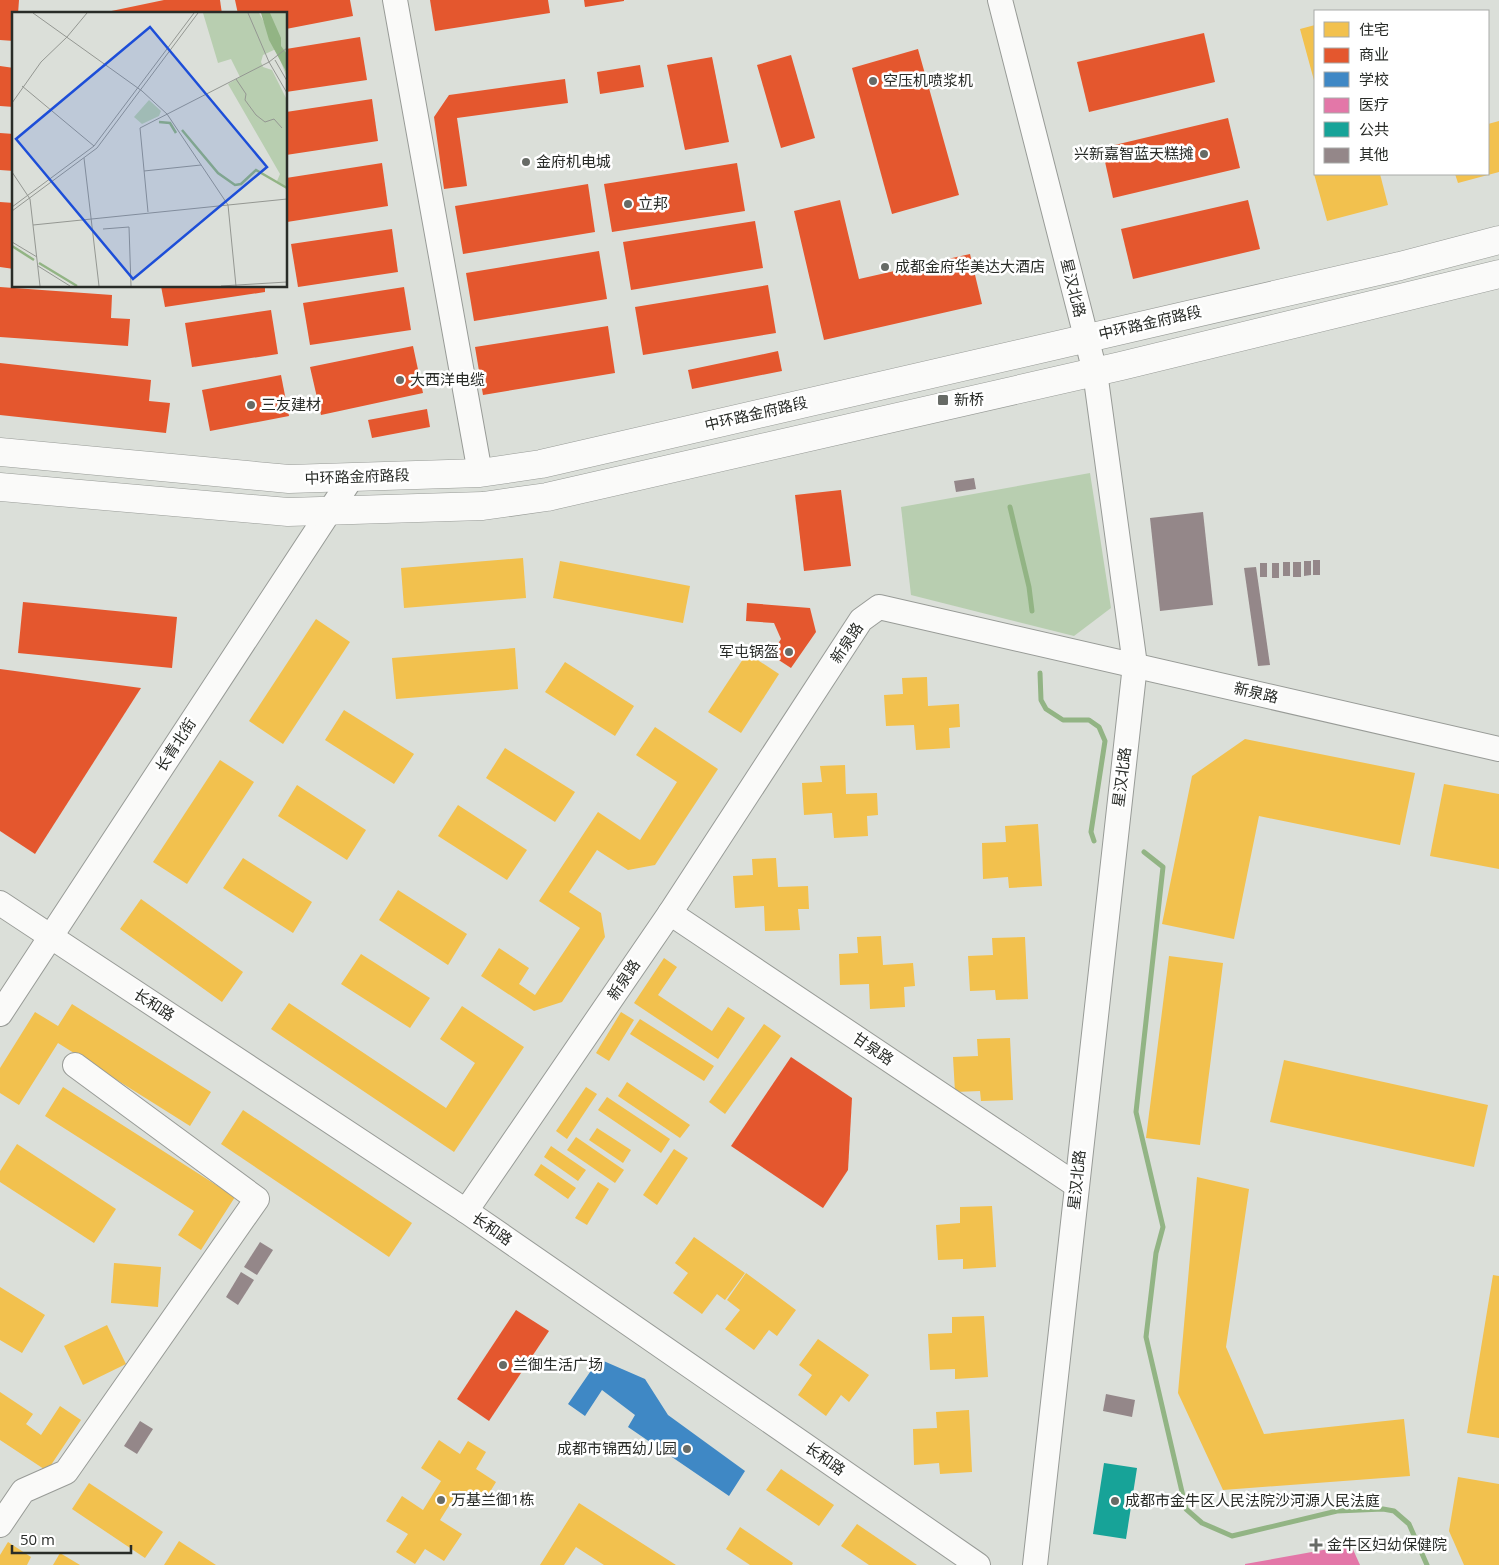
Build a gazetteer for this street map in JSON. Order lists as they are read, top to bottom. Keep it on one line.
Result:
{"streets":{"main road":["中环路金府路段"],"street":["星汉北路","新泉路","长青北街","长和路","甘泉路"]},"crossings":[["星汉北路","中环路金府路段"],["星汉北路","新泉路"],["星汉北路","甘泉路"],["中环路金府路段","长青北街"],["新泉路","长和路"],["新泉路","甘泉路"],["长青北街","长和路"]],"places":{"other":["空压机喷浆机","兴新嘉智蓝天糕摊","金府机电城","立邦","成都金府华美达大酒店","大西洋电缆","三友建材","军屯锅盔","兰御生活广场","成都市锦西幼儿园","万基兰御1栋","成都市金牛区人民法院沙河源人民法庭"],"transit":["新桥"],"health":["金牛区妇幼保健院"]},"legend":["住宅","商业","学校","医疗","公共","其他"],"scale_bar":"50 m"}
